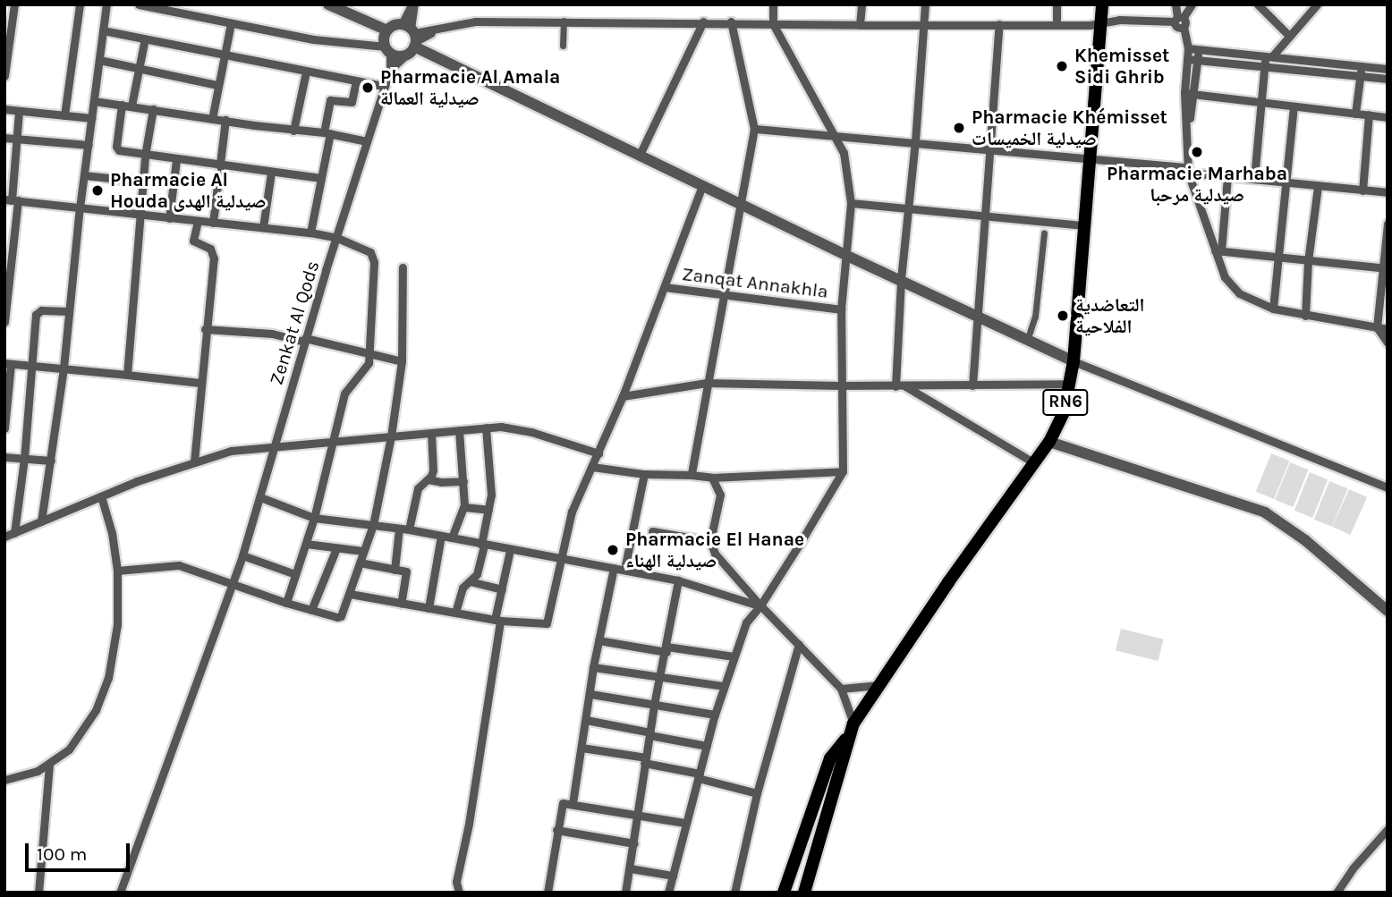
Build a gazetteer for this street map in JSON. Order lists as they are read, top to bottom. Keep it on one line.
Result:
{"streets":{"main road":["RN6"],"street":["Zanqat Annakhla","Zenkat Al Qods"]},"places":["Khemisset Sidi Ghrib","Pharmacie Al Amala صيدلية العمالة","Pharmacie Khémisset صيدلية الخميسات","Pharmacie Marhaba صيدلية مرحبا","Pharmacie Al Houda صيدلية الهدى","التعاضدية الفلاحية","Pharmacie El Hanae صيدلية الهناء"],"scale_bar":"100 m"}
